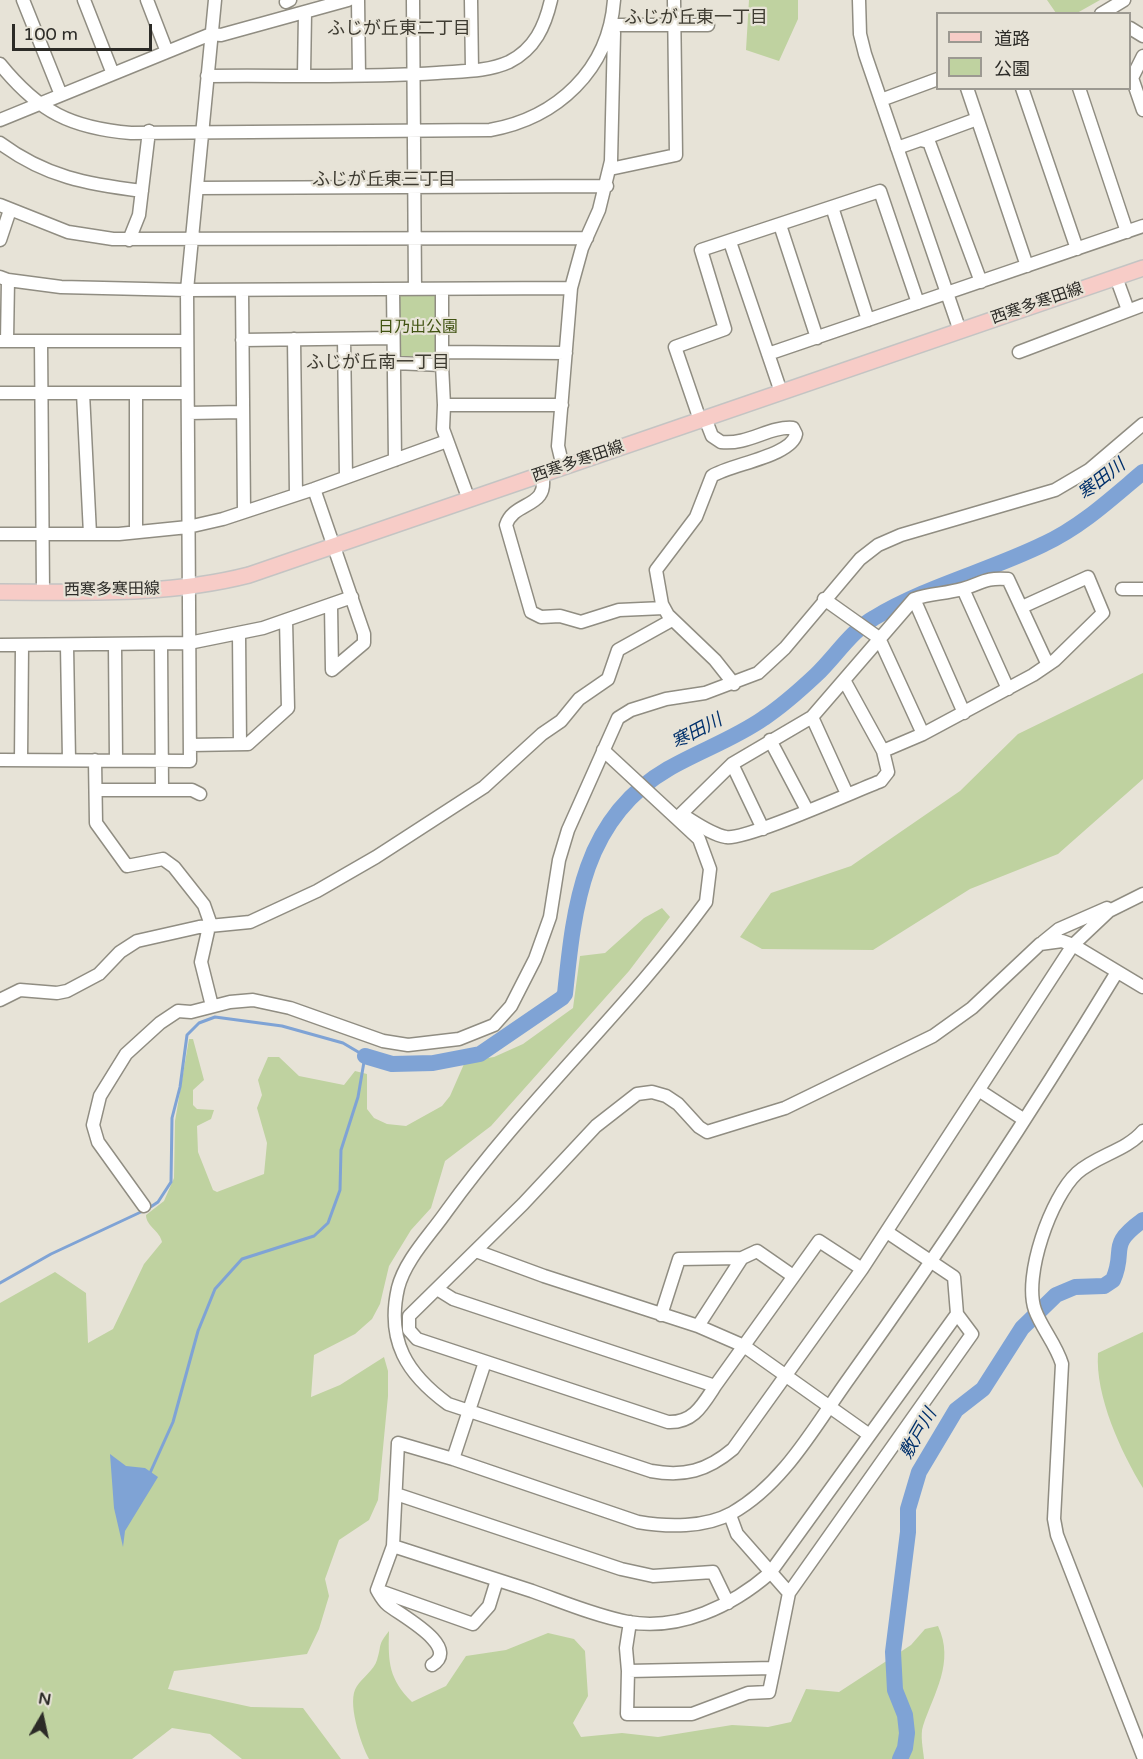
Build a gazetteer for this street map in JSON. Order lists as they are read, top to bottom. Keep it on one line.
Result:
{"streets":{"main road":["西寒多寒田線"]},"districts":["ふじが丘東一丁目","ふじが丘東二丁目","ふじが丘東三丁目","ふじが丘南一丁目"],"water":["寒田川","敷戸川"],"parks":["日乃出公園"],"legend":["道路","公園"],"scale_bar":"100 m","north":"top"}
